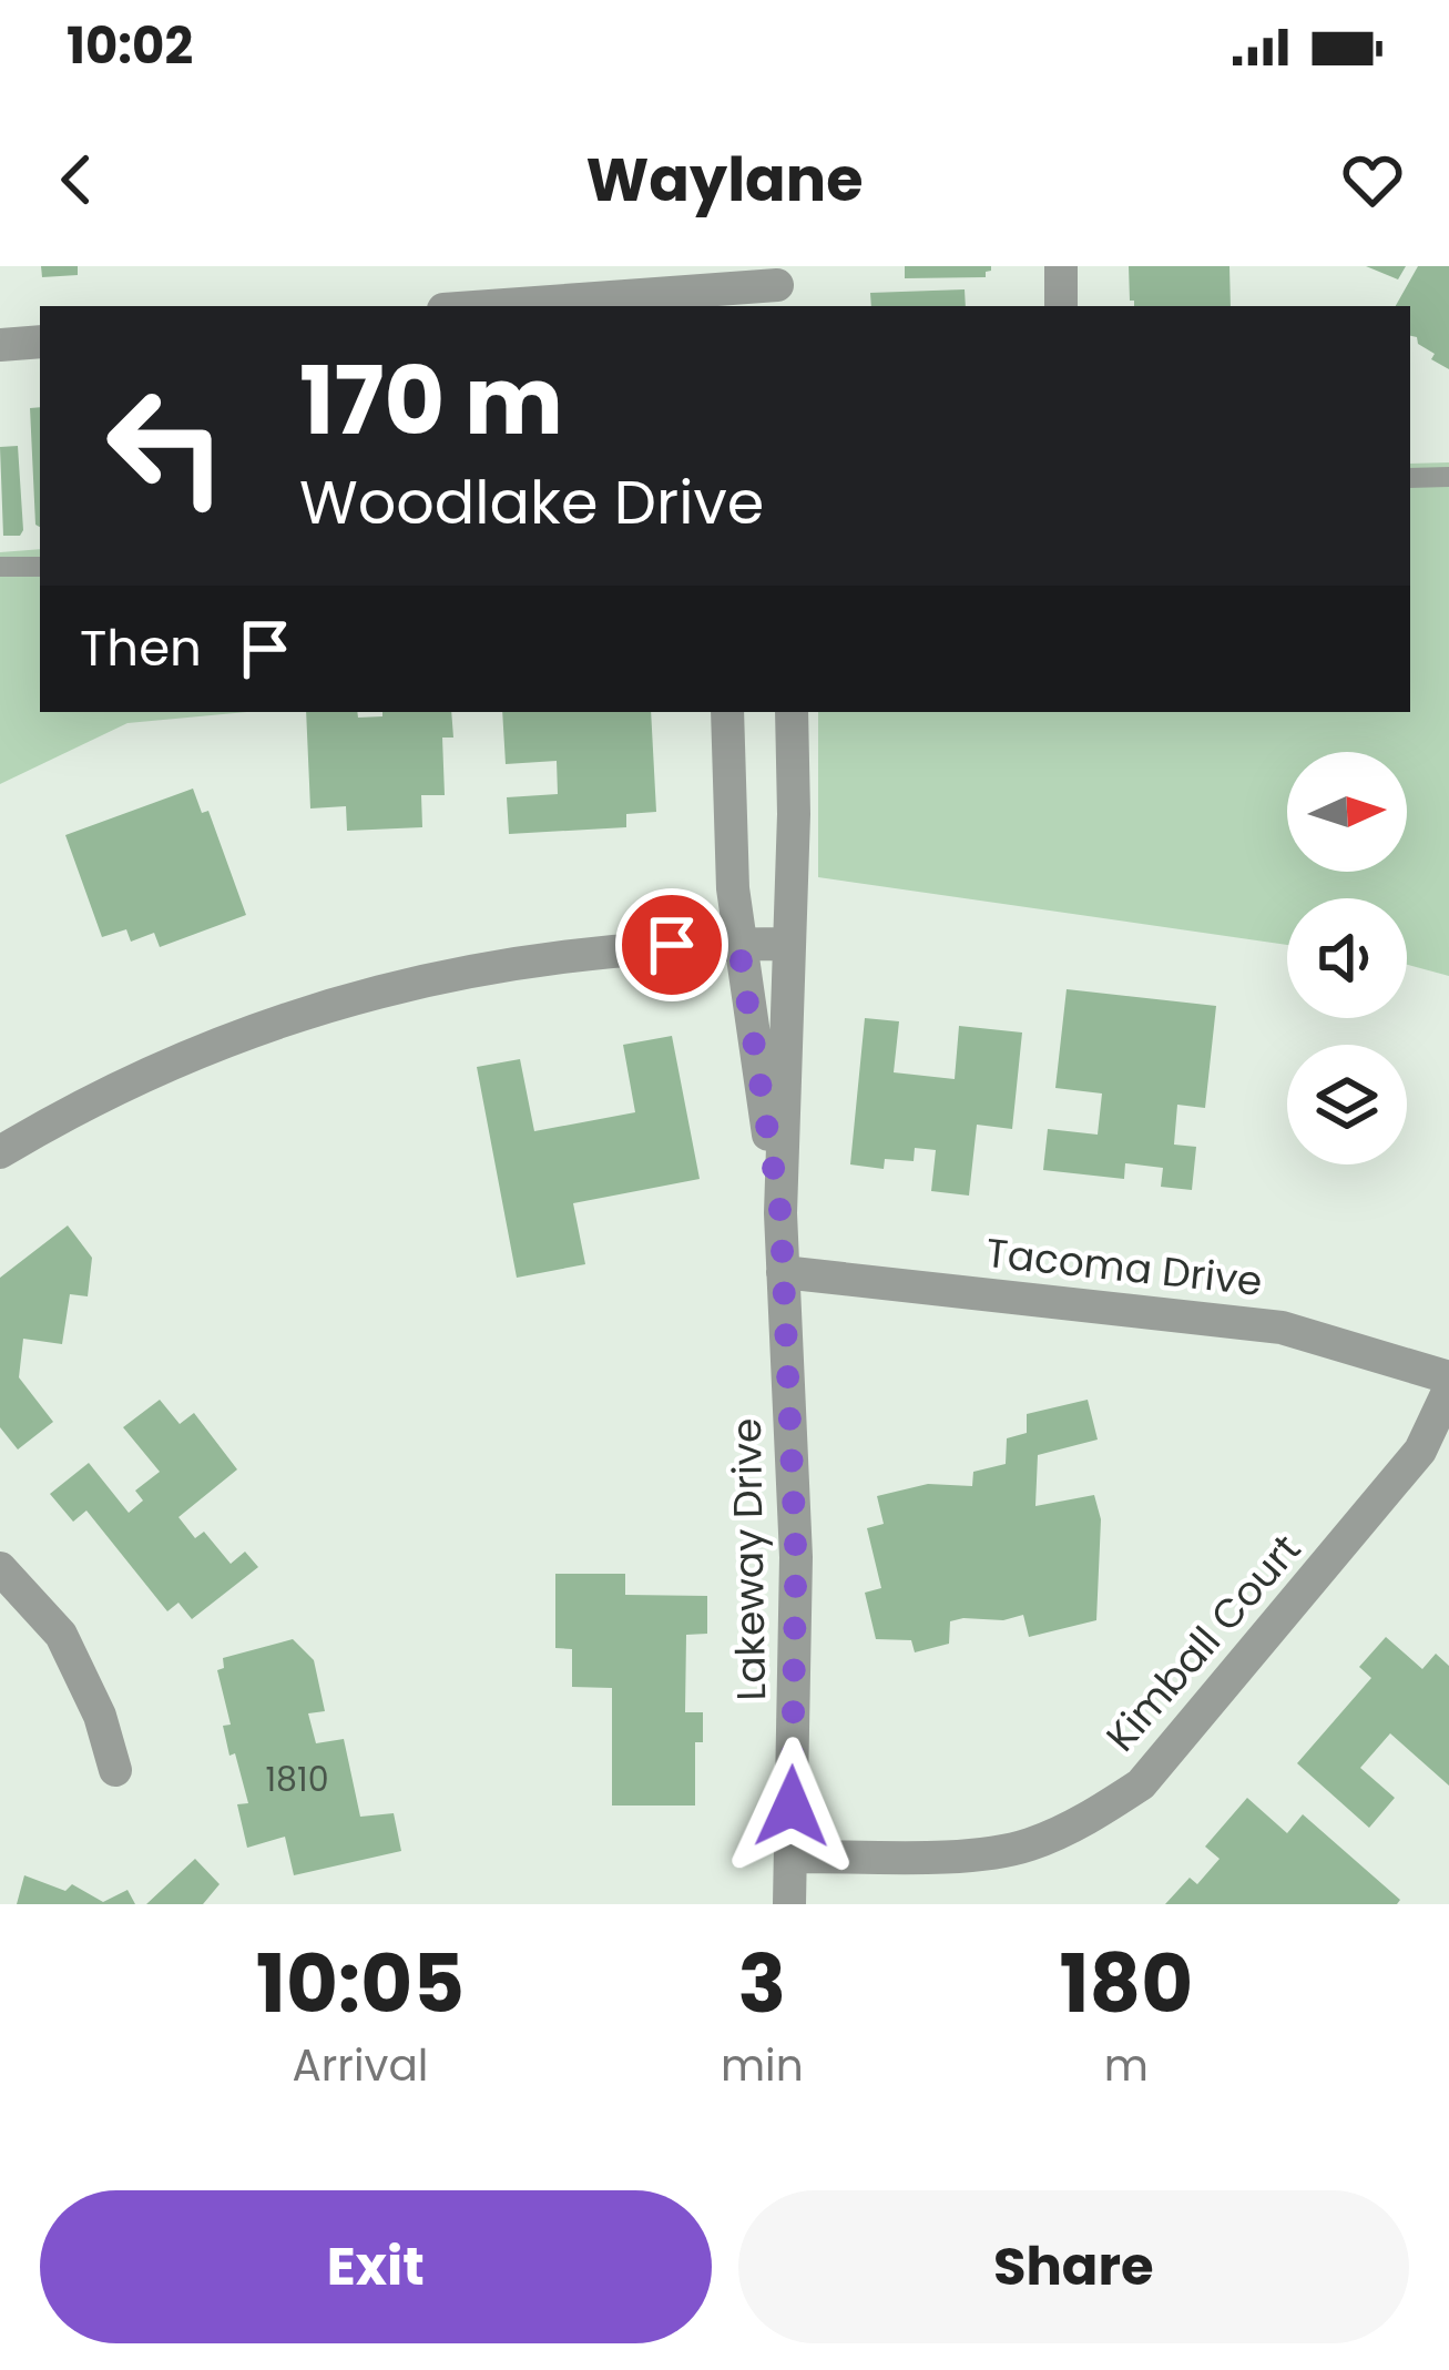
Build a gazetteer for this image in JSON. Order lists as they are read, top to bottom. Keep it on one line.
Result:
{"streets":{"street":["Tacoma Drive","Lakeway Drive","Kimball Court"]},"crossings":[["Tacoma Drive","Lakeway Drive"],["Lakeway Drive","Kimball Court"]],"house_numbers":["1810"],"north":"right","page":{"status":"10:02","header":"Waylane","turn":["170 m","Woodlake Drive"],"then":"Then","eta":["10:05","Arrival","3","min","180","m"],"buttons":["Exit","Share"]}}
